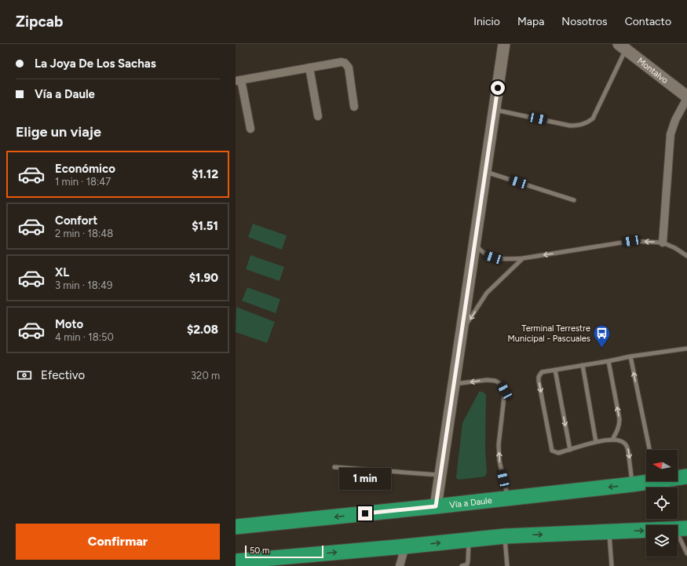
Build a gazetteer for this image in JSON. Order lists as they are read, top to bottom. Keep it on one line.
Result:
{"streets":{"highway":["Vía a Daule"],"street":["Montalvo"]},"places":{"bus stop":["Terminal Terrestre Municipal - Pascuales"]},"scale_bar":"50 m","north":"left","page":{"header":"Zipcab","nav":["Inicio","Mapa","Nosotros","Contacto"],"banner":["La Joya De Los Sachas","Vía a Daule"],"heading":"Elige un viaje","list":[{"name":"Económico","note":"1 min · 18:47","value":"$1.12"},{"name":"Confort","note":"2 min · 18:48","value":"$1.51"},{"name":"XL","note":"3 min · 18:49","value":"$1.90"},{"name":"Moto","note":"4 min · 18:50","value":"$2.08"}],"pay":["Efectivo","320 m"],"bubble":"1 min","buttons":"Confirmar","scale":"50 m"}}
